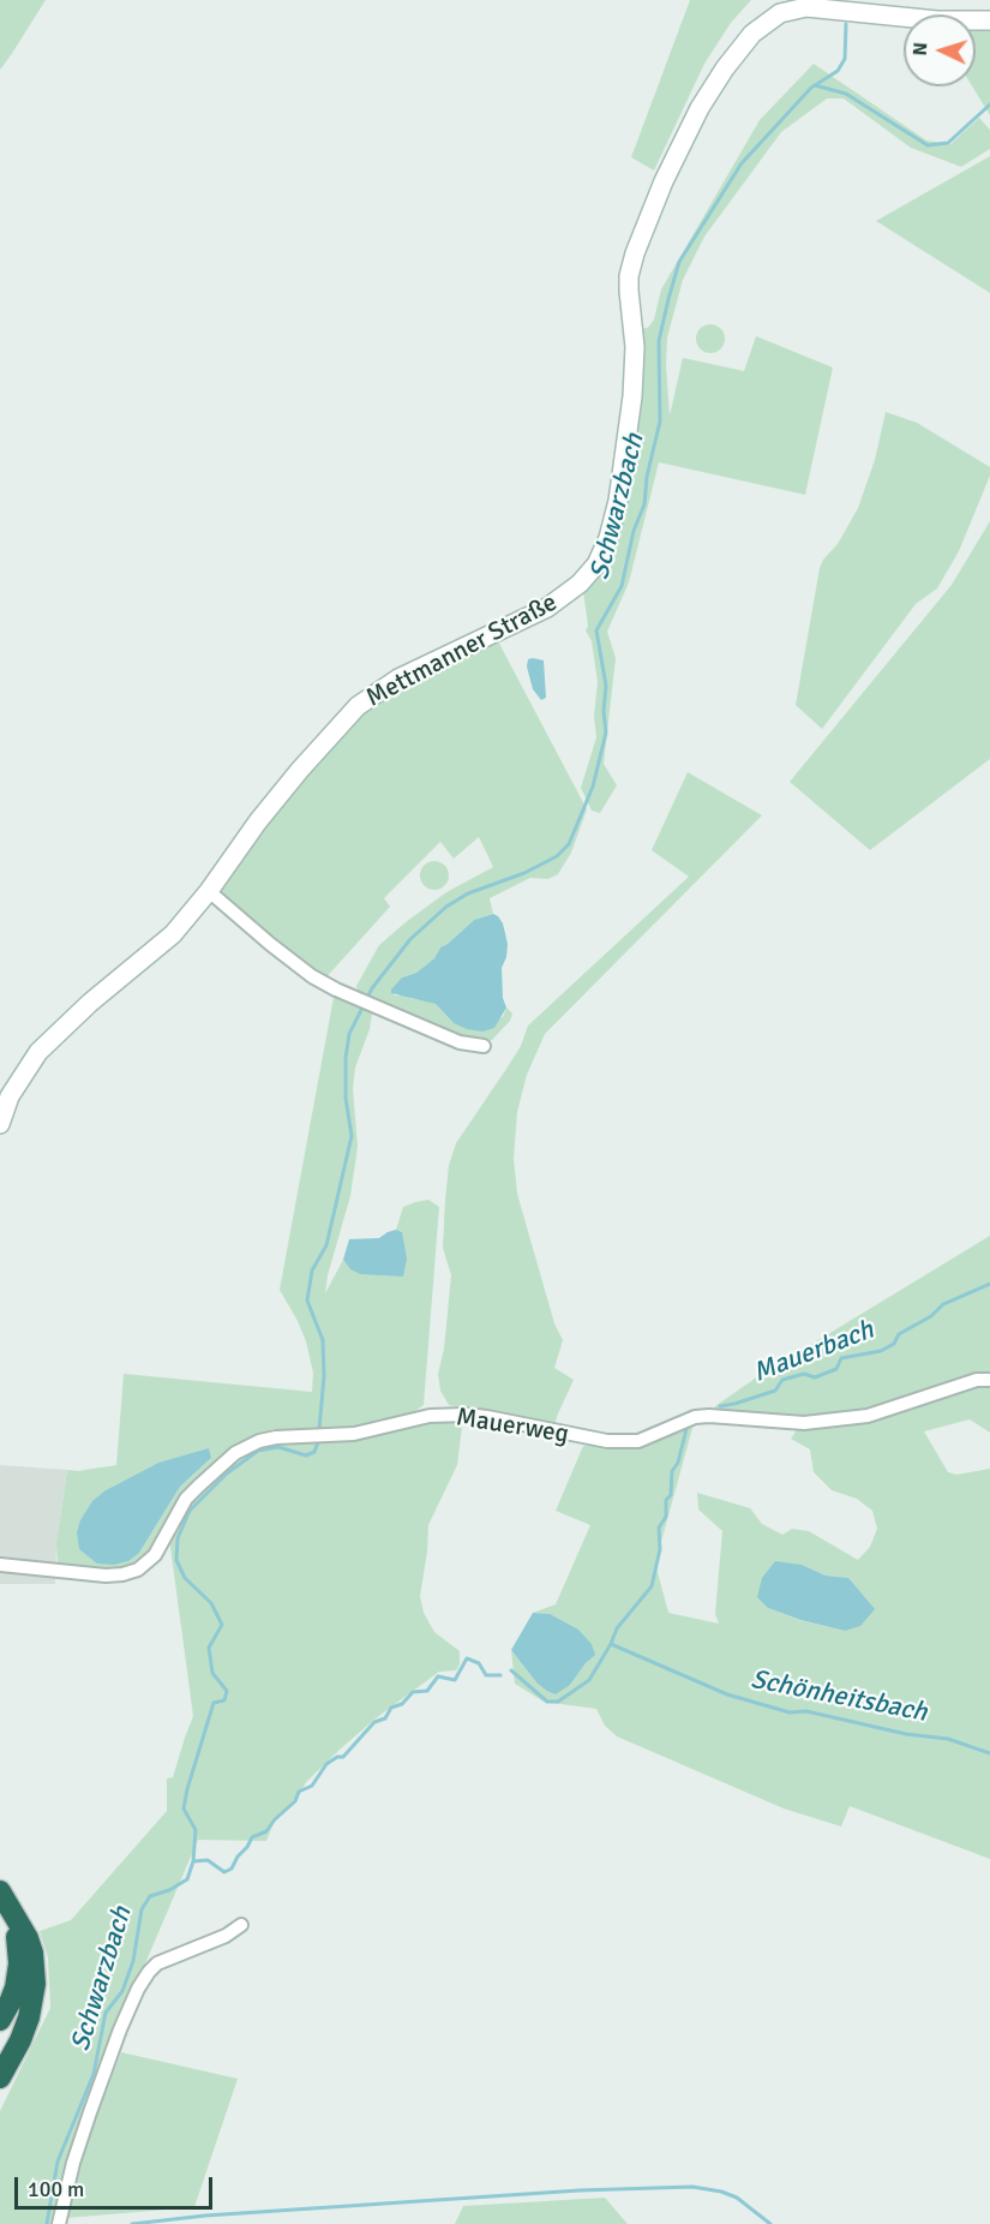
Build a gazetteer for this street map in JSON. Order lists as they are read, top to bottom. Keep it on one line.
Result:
{"streets":{"main road":["Mettmanner Straße"],"street":["Mauerweg"]},"water":["Schwarzbach","Mauerbach","Schönheitsbach"],"scale_bar":"100 m","north":"left"}
